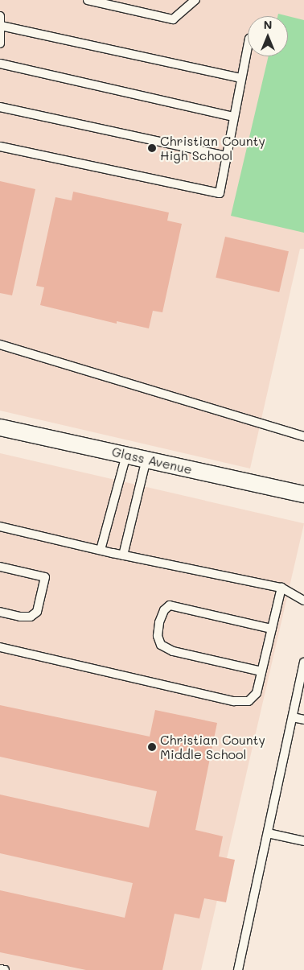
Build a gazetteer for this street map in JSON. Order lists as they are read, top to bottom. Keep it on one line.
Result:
{"streets":{"street":["Glass Avenue"]},"places":["Christian County High School","Christian County Middle School"],"north":"top"}
